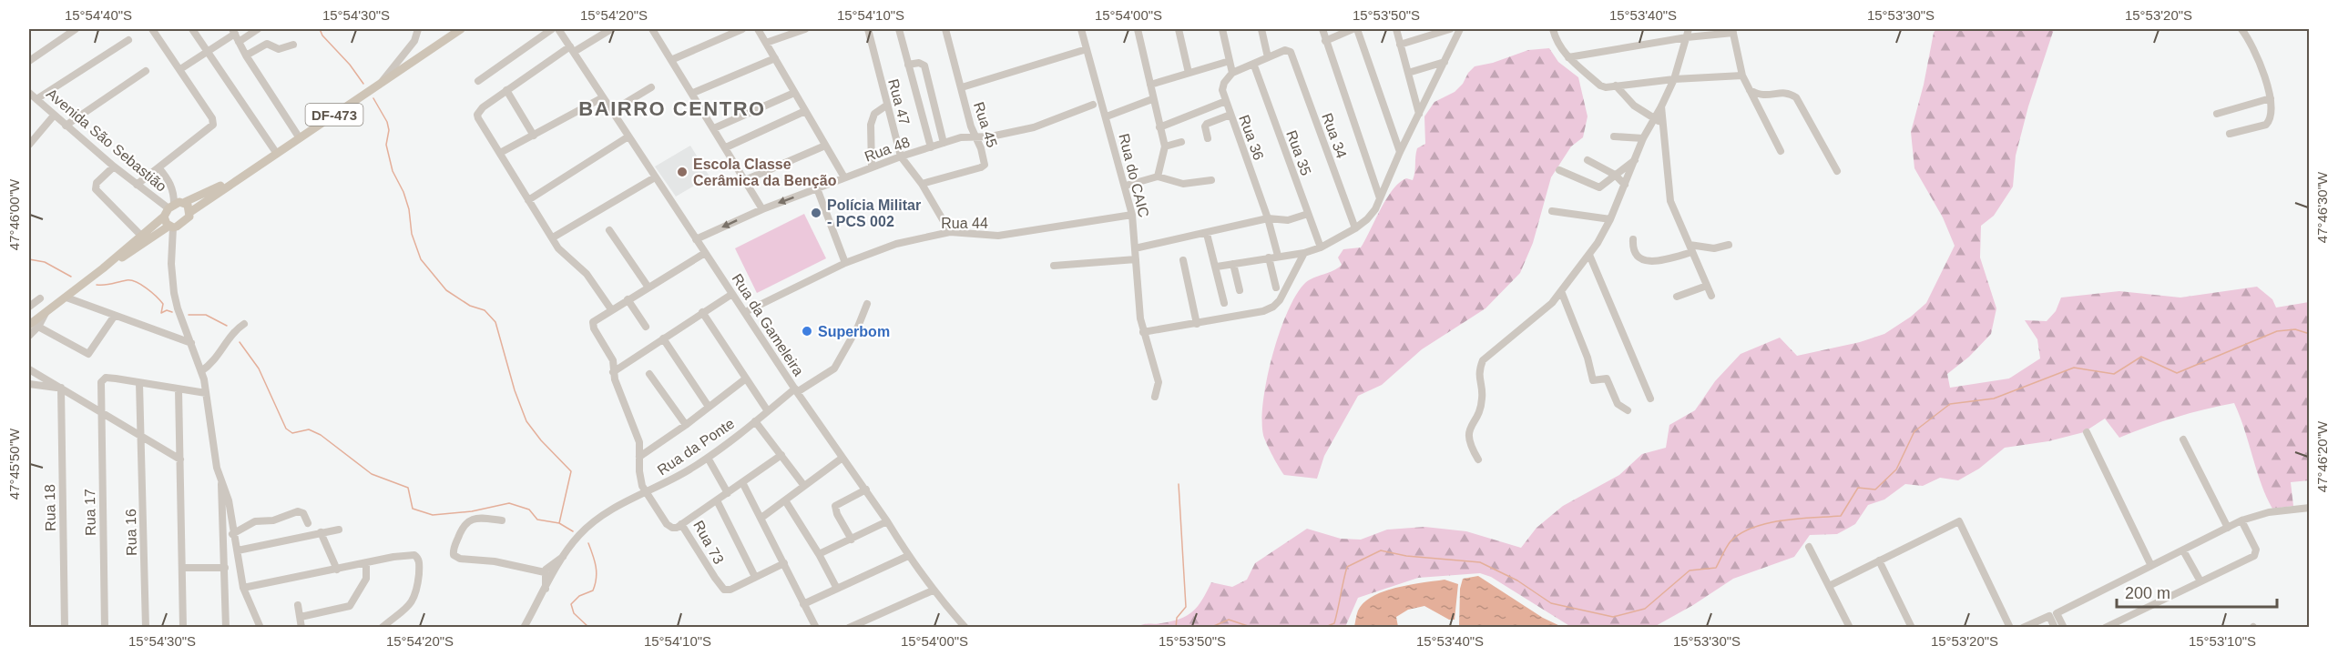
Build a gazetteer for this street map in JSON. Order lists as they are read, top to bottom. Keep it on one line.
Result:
{"streets":{"main road":["DF-473","Avenida São Sebastião"],"street":["Rua 47","Rua 45","Rua 34","Rua 36","Rua 48","Rua 35","Rua do CAIC","Rua 44","Rua da Gameleira","Rua da Ponte","Rua 18","Rua 17","Rua 16","Rua 73"]},"crossings":[["Rua 47","Rua 45"],["Rua 47","Rua 48"],["Rua 47","Rua 44"],["Rua 45","Rua 48"],["Rua 48","Rua da Gameleira"],["Rua do CAIC","Rua 44"],["Rua 44","Rua da Gameleira"],["Rua da Gameleira","Rua da Ponte"],["Rua 17","Rua 16"]],"districts":["BAIRRO CENTRO"],"places":["Escola Classe Cerâmica da Benção","Polícia Militar - PCS 002","Superbom"],"scale_bar":"200 m","coordinates":["15°54'40\"S","15°54'30\"S","15°54'20\"S","15°54'10\"S","15°54'00\"S","15°53'50\"S","15°53'40\"S","15°53'30\"S","15°53'20\"S","47°46'30\"W","47°46'00\"W","47°46'20\"W","47°45'50\"W","15°53'10\"S"]}
